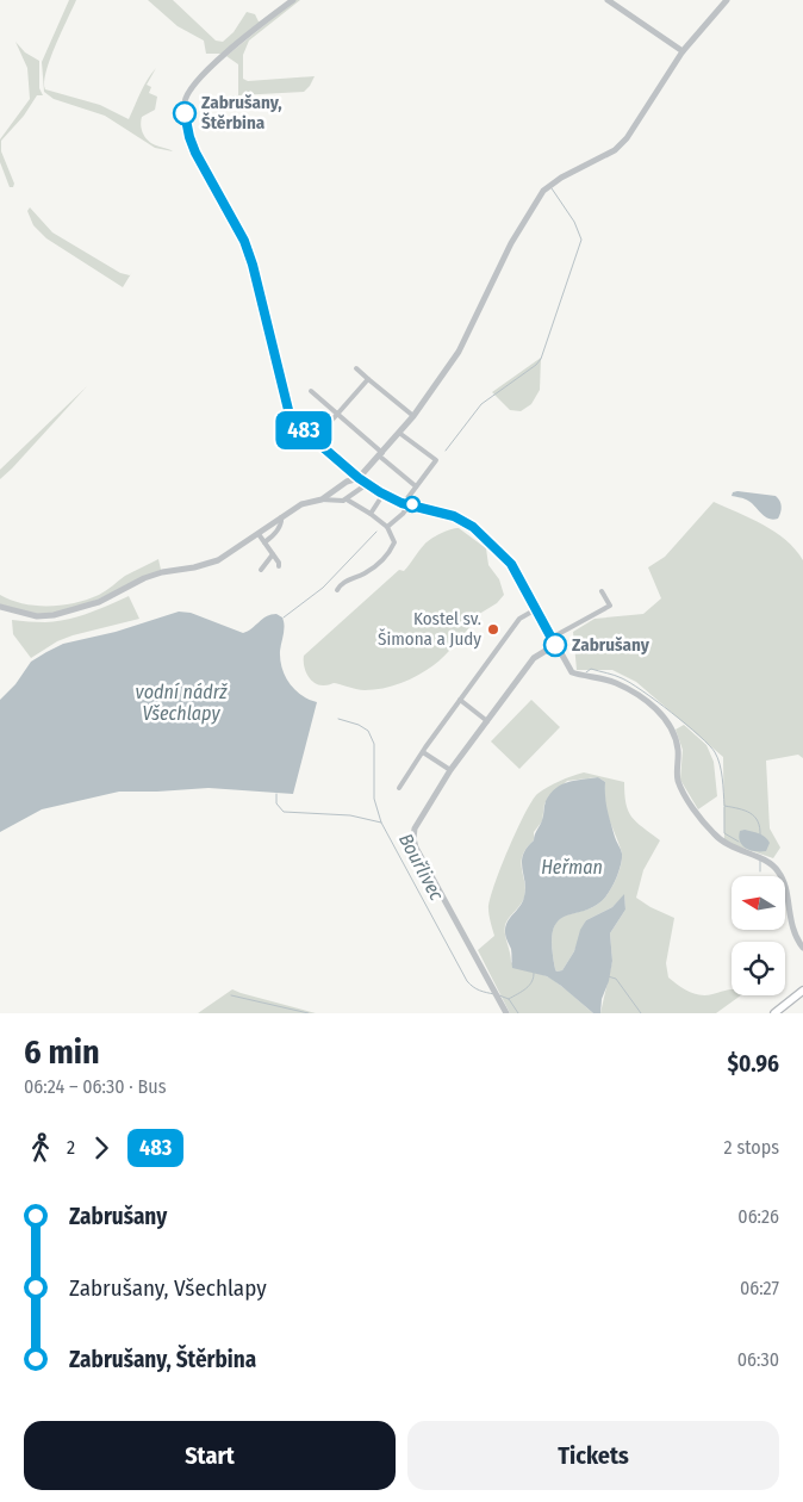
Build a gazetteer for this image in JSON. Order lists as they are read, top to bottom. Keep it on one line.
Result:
{"water":["vodní nádrž Všechlapy","Bouřlivec","Heřman"],"places":["Zabrušany, Štěrbina","Kostel sv. Šimona a Judy","Zabrušany"],"lines":["bus line 483"],"north":"left","page":{"on_map":"483","heading":["6 min","06:24 – 06:30 · Bus","$0.96"],"legs":["2","483","2 stops"],"list":[{"name":"Zabrušany","value":"06:26"},{"name":"Zabrušany, Všechlapy","value":"06:27"},{"name":"Zabrušany, Štěrbina","value":"06:30"}],"buttons":["Start","Tickets"]}}
